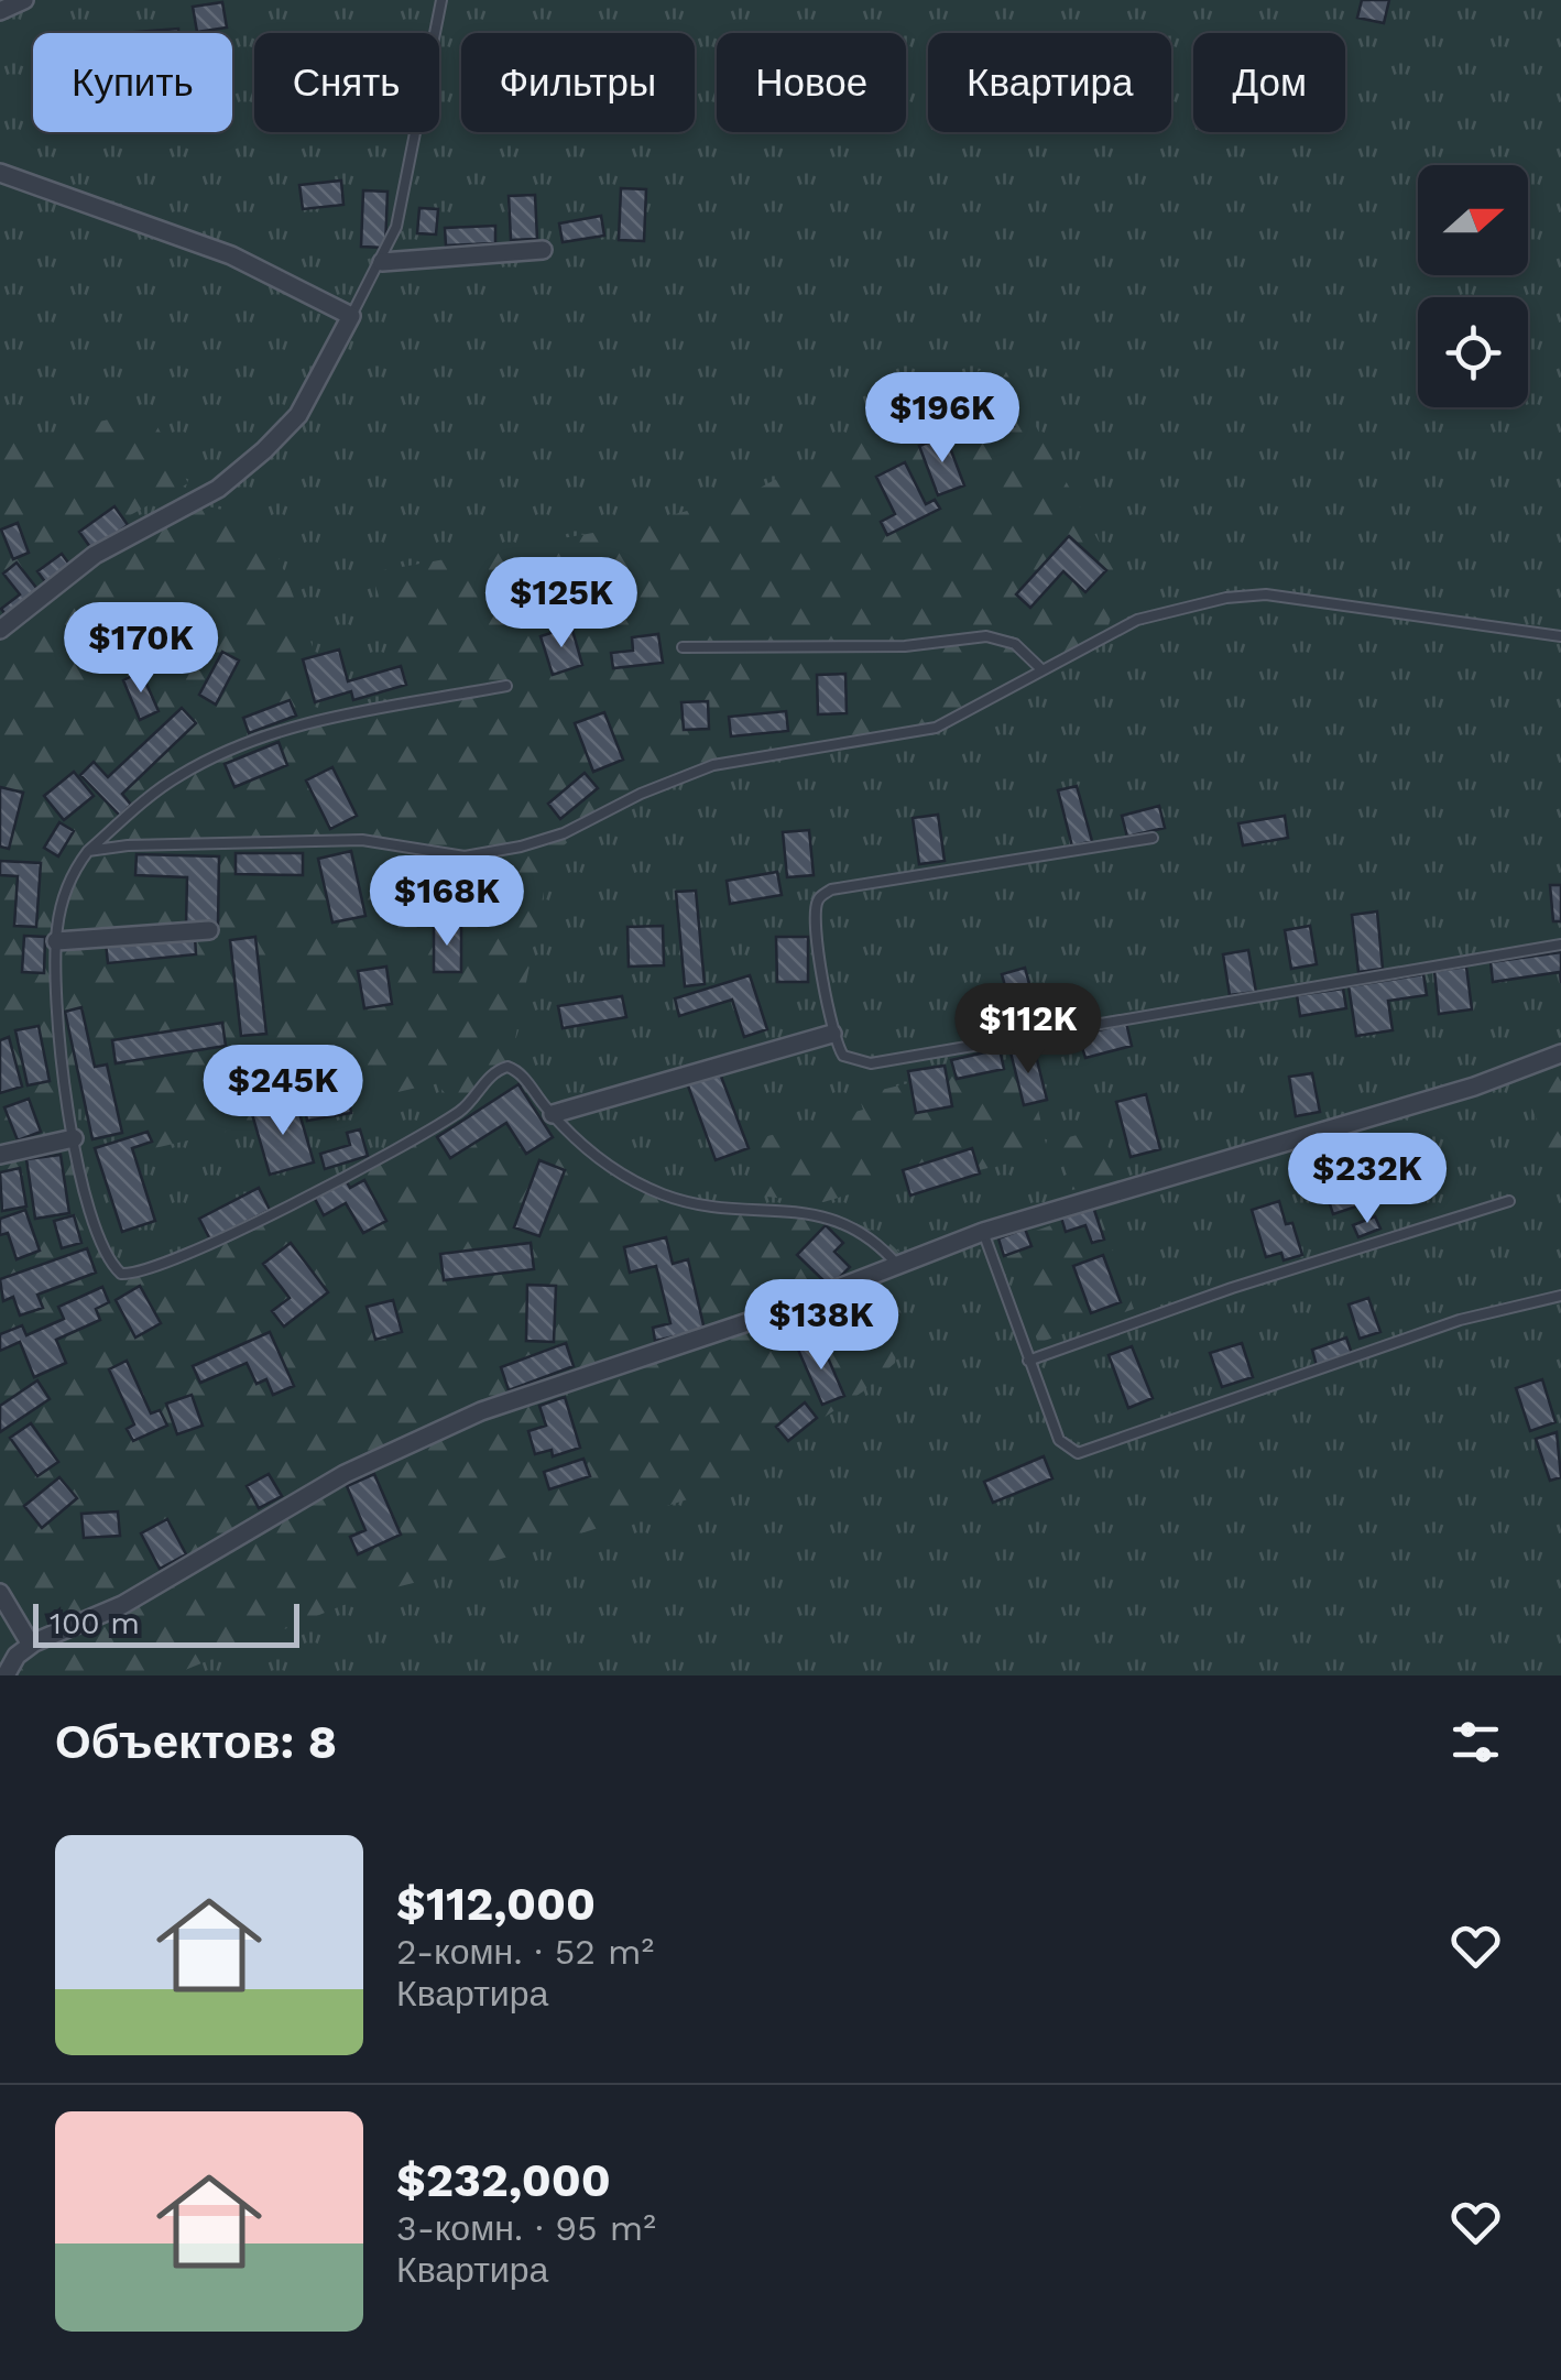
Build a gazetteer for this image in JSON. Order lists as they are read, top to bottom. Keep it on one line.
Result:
{"scale_bar":"100 m","north":"right","page":{"chip":["Купить","Снять","Фильтры","Новое","Квартира","Дом"],"price":["$196K","$125K","$170K","$168K","$112K","$245K","$232K","$138K"],"scale":"100 m","heading":"Объектов: 8","list":[{"name":"$112,000","note":"2-комн. · 52 m² · Квартира"},{"name":"$232,000","note":"3-комн. · 95 m² · Квартира"}]}}
